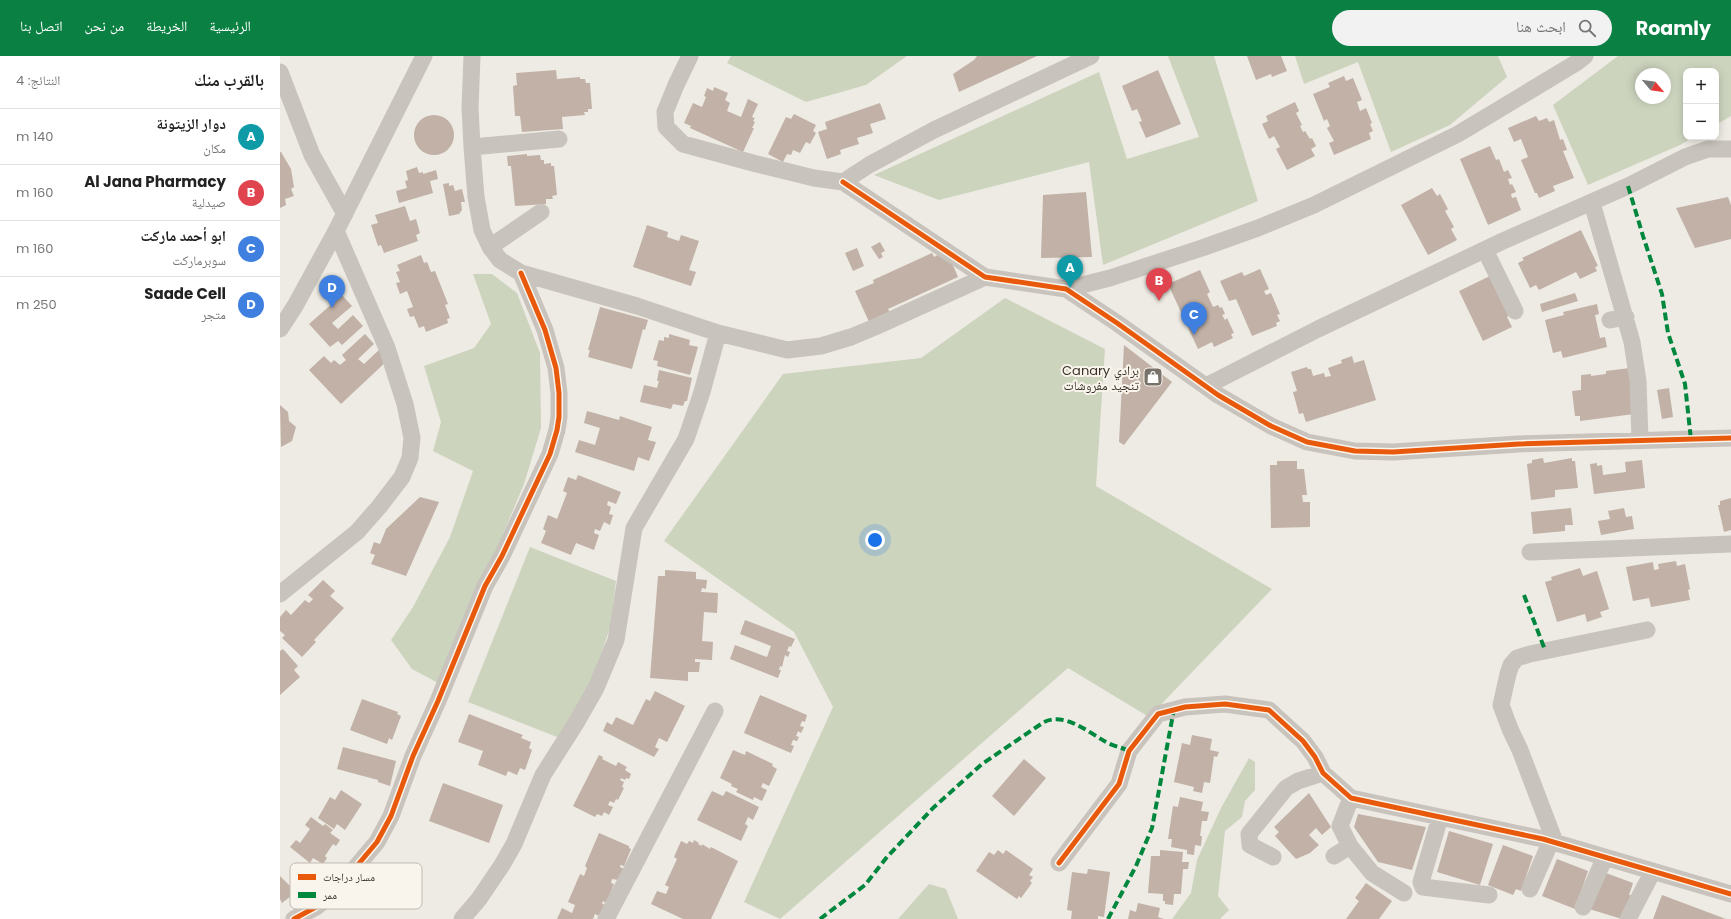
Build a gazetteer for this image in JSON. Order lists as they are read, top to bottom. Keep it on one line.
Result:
{"places":{"shop":["Canary برادي تنجيد مفروشات"]},"legend":["مسار دراجات","ممر"],"north":"bottom right","page":{"header":"Roamly","search":"ابحث هنا","nav":["الرئيسية","الخريطة","من نحن","اتصل بنا"],"heading":["بالقرب منك","النتائج: 4"],"map_buttons":["+","−"],"list":[{"mark":"A","name":"دوار الزيتونة","note":"مكان","value":"140 m"},{"mark":"B","name":"Al Jana Pharmacy","note":"صيدلية","value":"160 m"},{"mark":"C","name":"ابو أحمد ماركت","note":"سوبرماركت","value":"160 m"},{"mark":"D","name":"Saade Cell","note":"متجر","value":"250 m"}],"pins":["A","B","D","C"]}}
